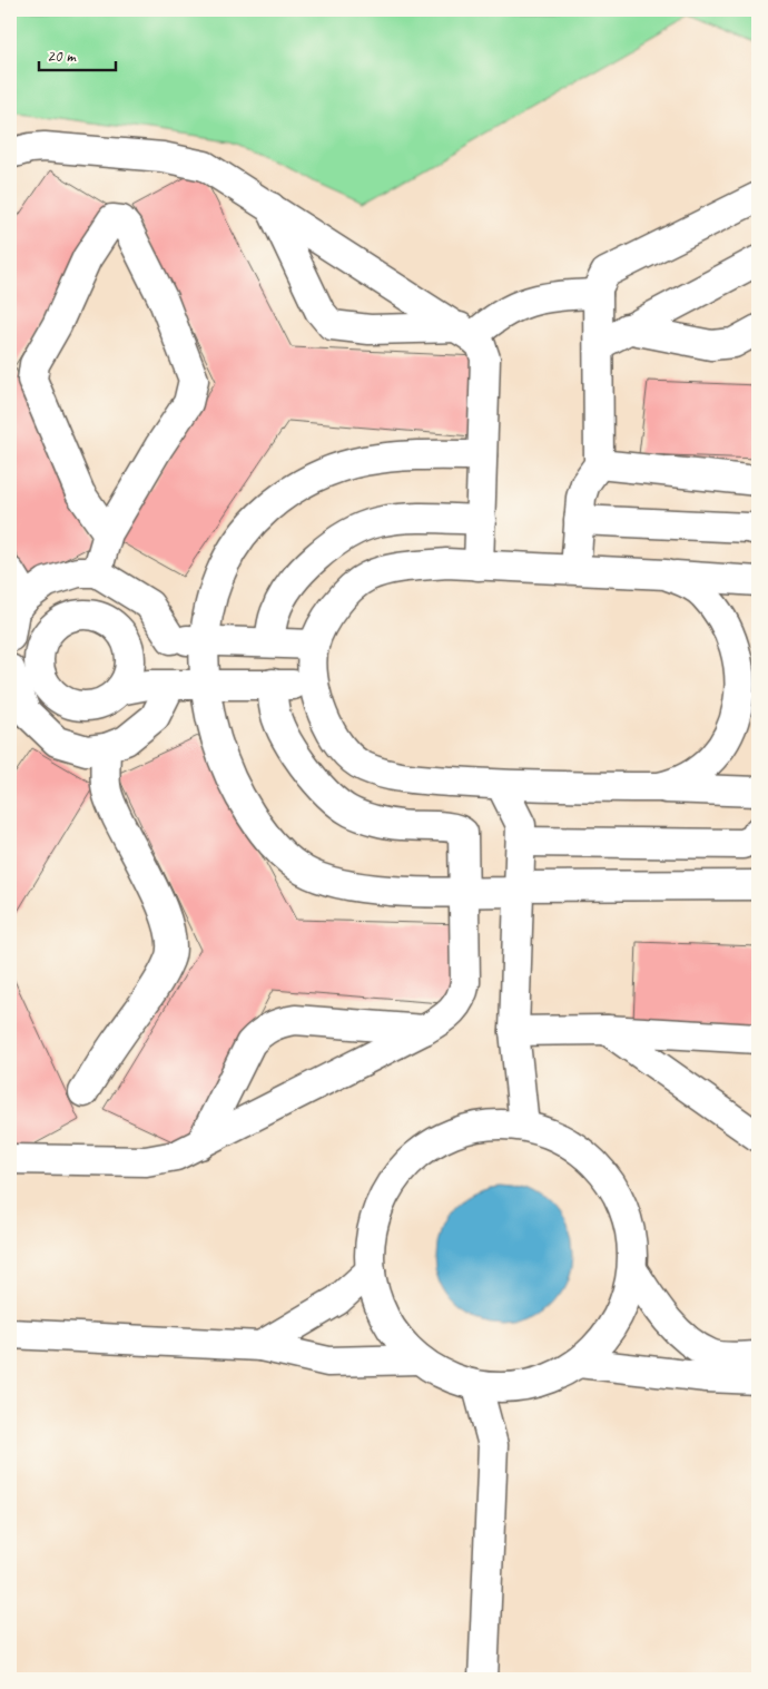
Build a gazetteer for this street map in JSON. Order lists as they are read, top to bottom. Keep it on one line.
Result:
{"scale_bar":"20 m"}
